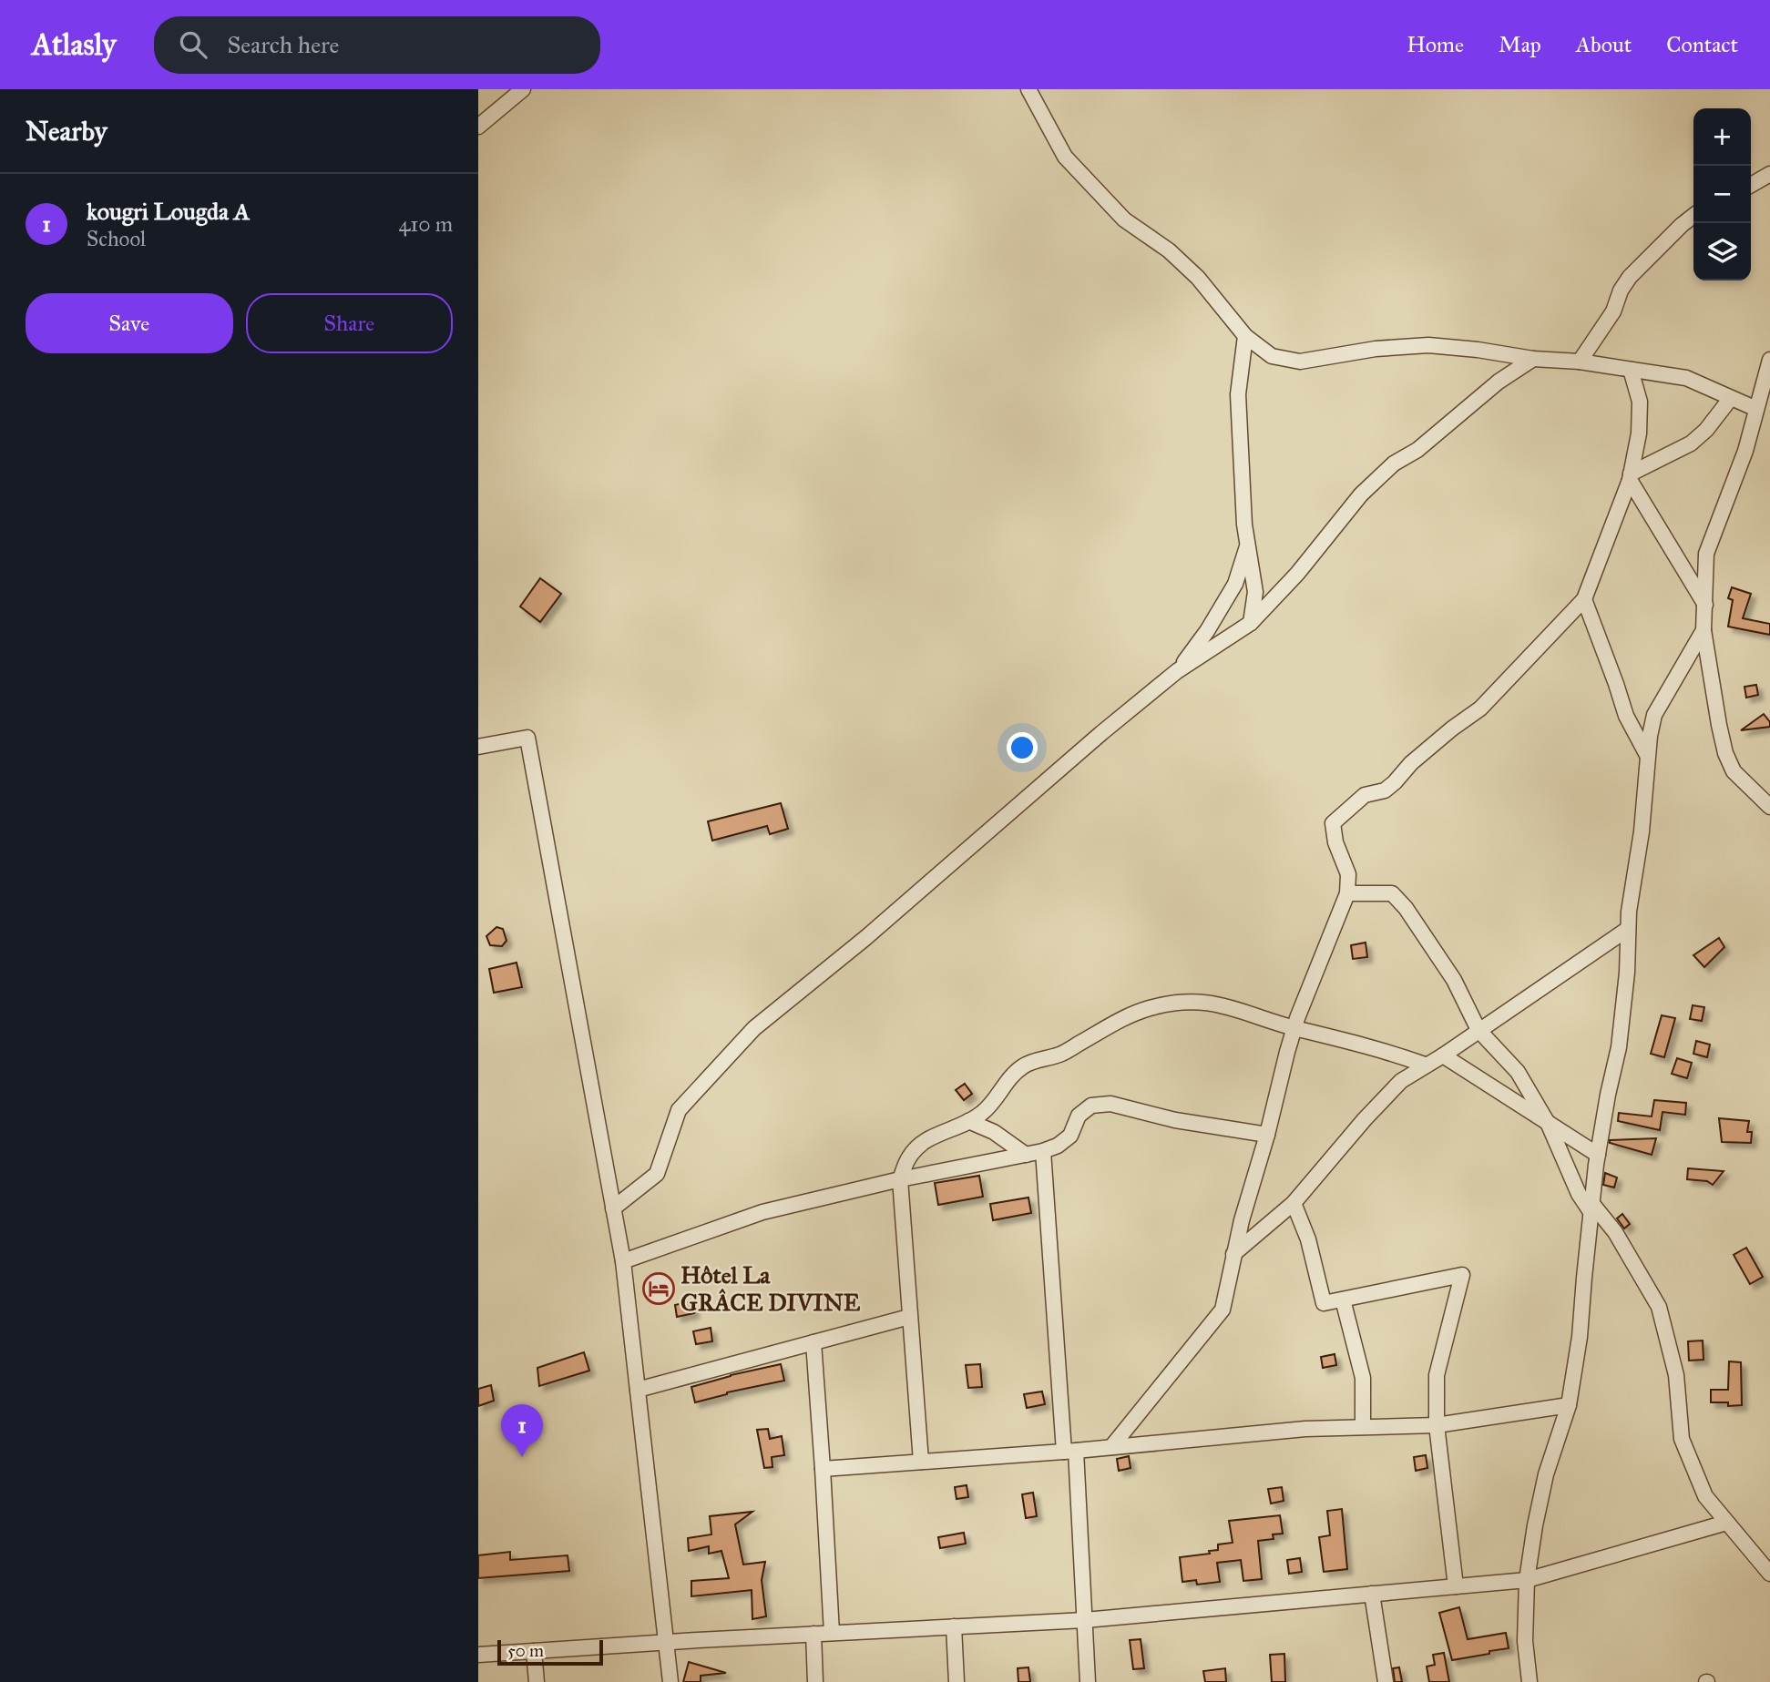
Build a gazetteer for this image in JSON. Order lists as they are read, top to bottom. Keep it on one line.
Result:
{"places":{"hotel":["Hôtel La GRÂCE DIVINE"]},"scale_bar":"50 m","page":{"header":"Atlasly","search":"Search here","nav":["Home","Map","About","Contact"],"heading":"Nearby","map_buttons":["+","−"],"list":[{"mark":"1","name":"kougri Lougda A","note":"School","value":"410 m"}],"buttons":["Save","Share"],"pins":"1","scale":"50 m"}}
